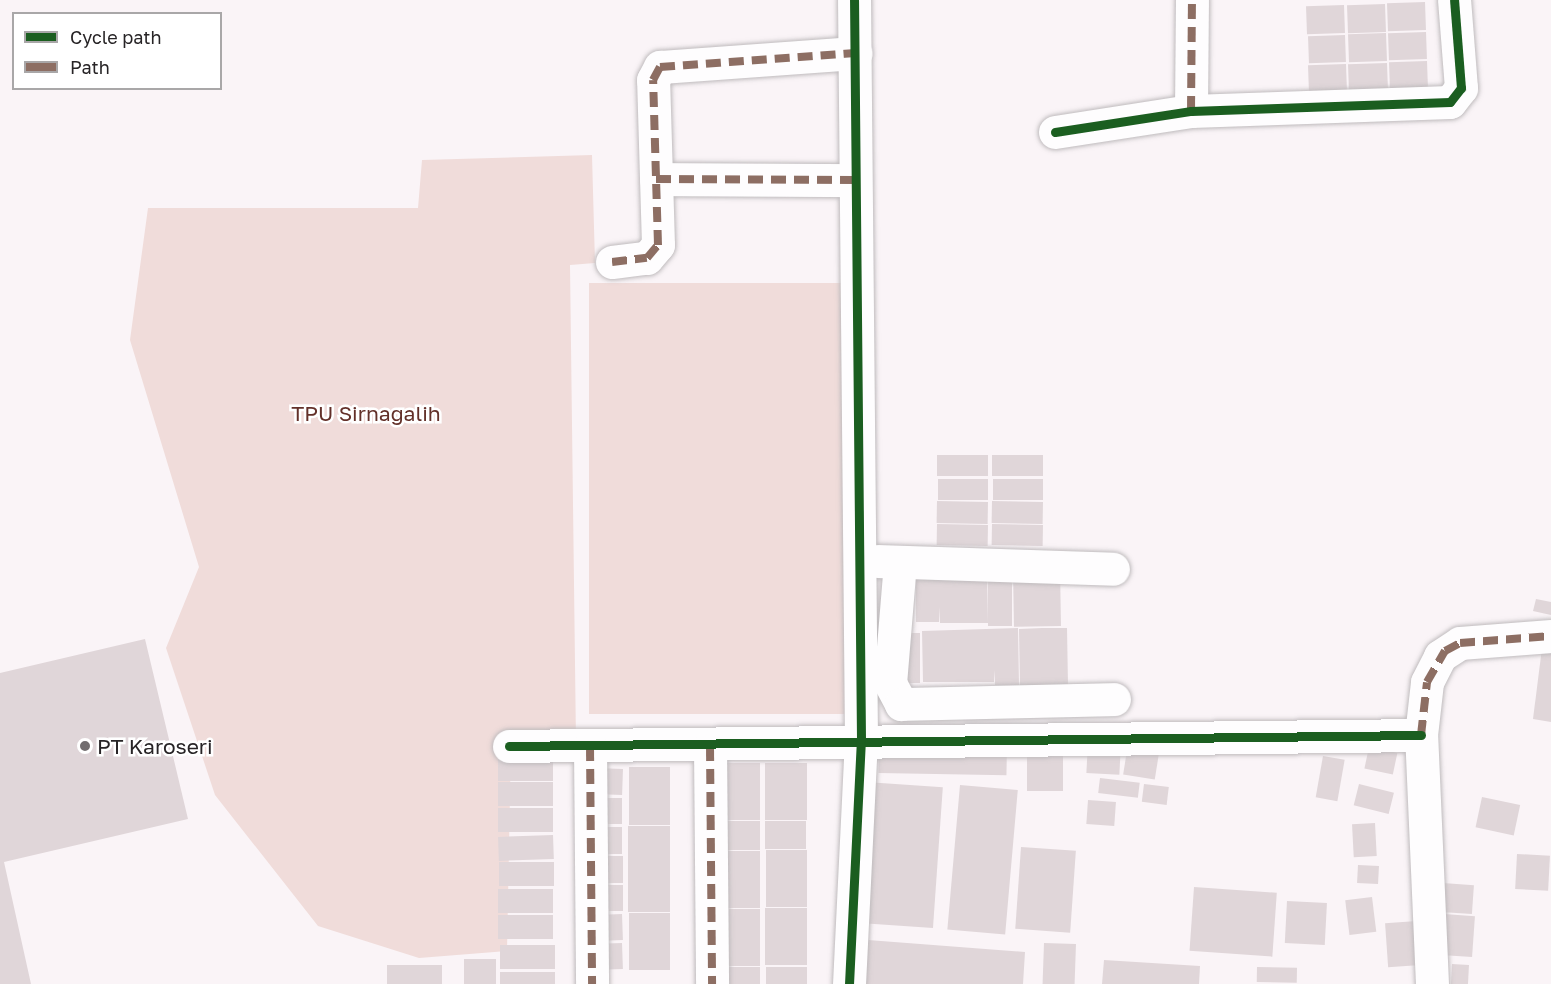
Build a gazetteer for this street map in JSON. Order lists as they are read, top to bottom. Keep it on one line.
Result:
{"parks":["TPU Sirnagalih"],"places":["PT Karoseri"],"legend":["Cycle path","Path"]}
